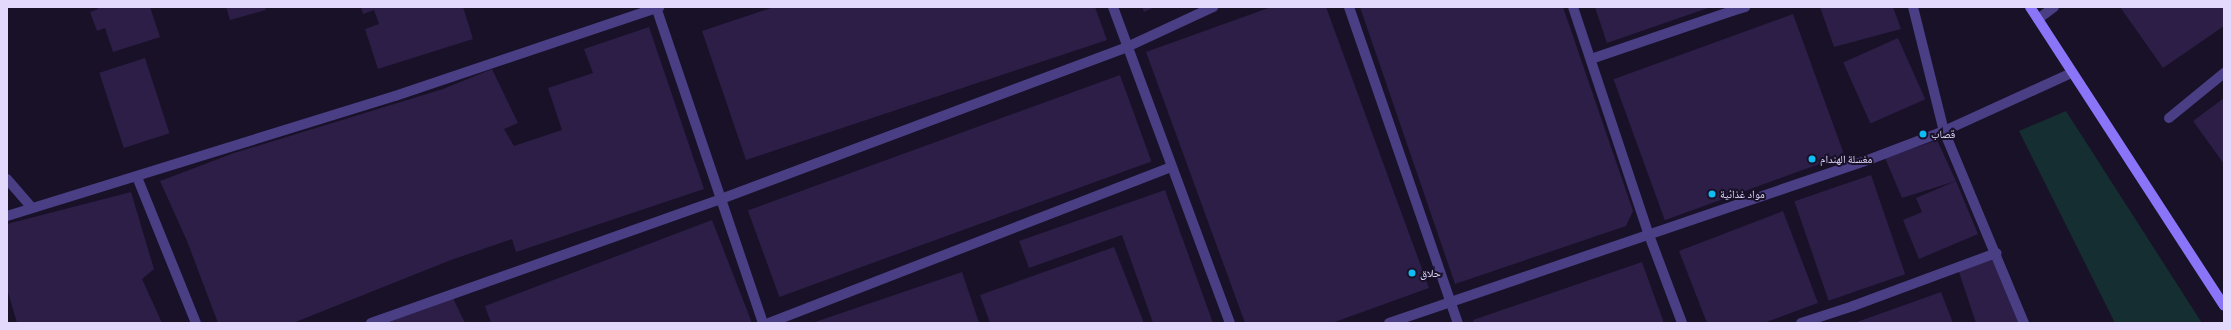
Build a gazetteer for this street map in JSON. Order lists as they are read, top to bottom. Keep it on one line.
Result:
{"places":["قصاب","مغسلة الهندام","مواد غذائية","حلاق"]}
